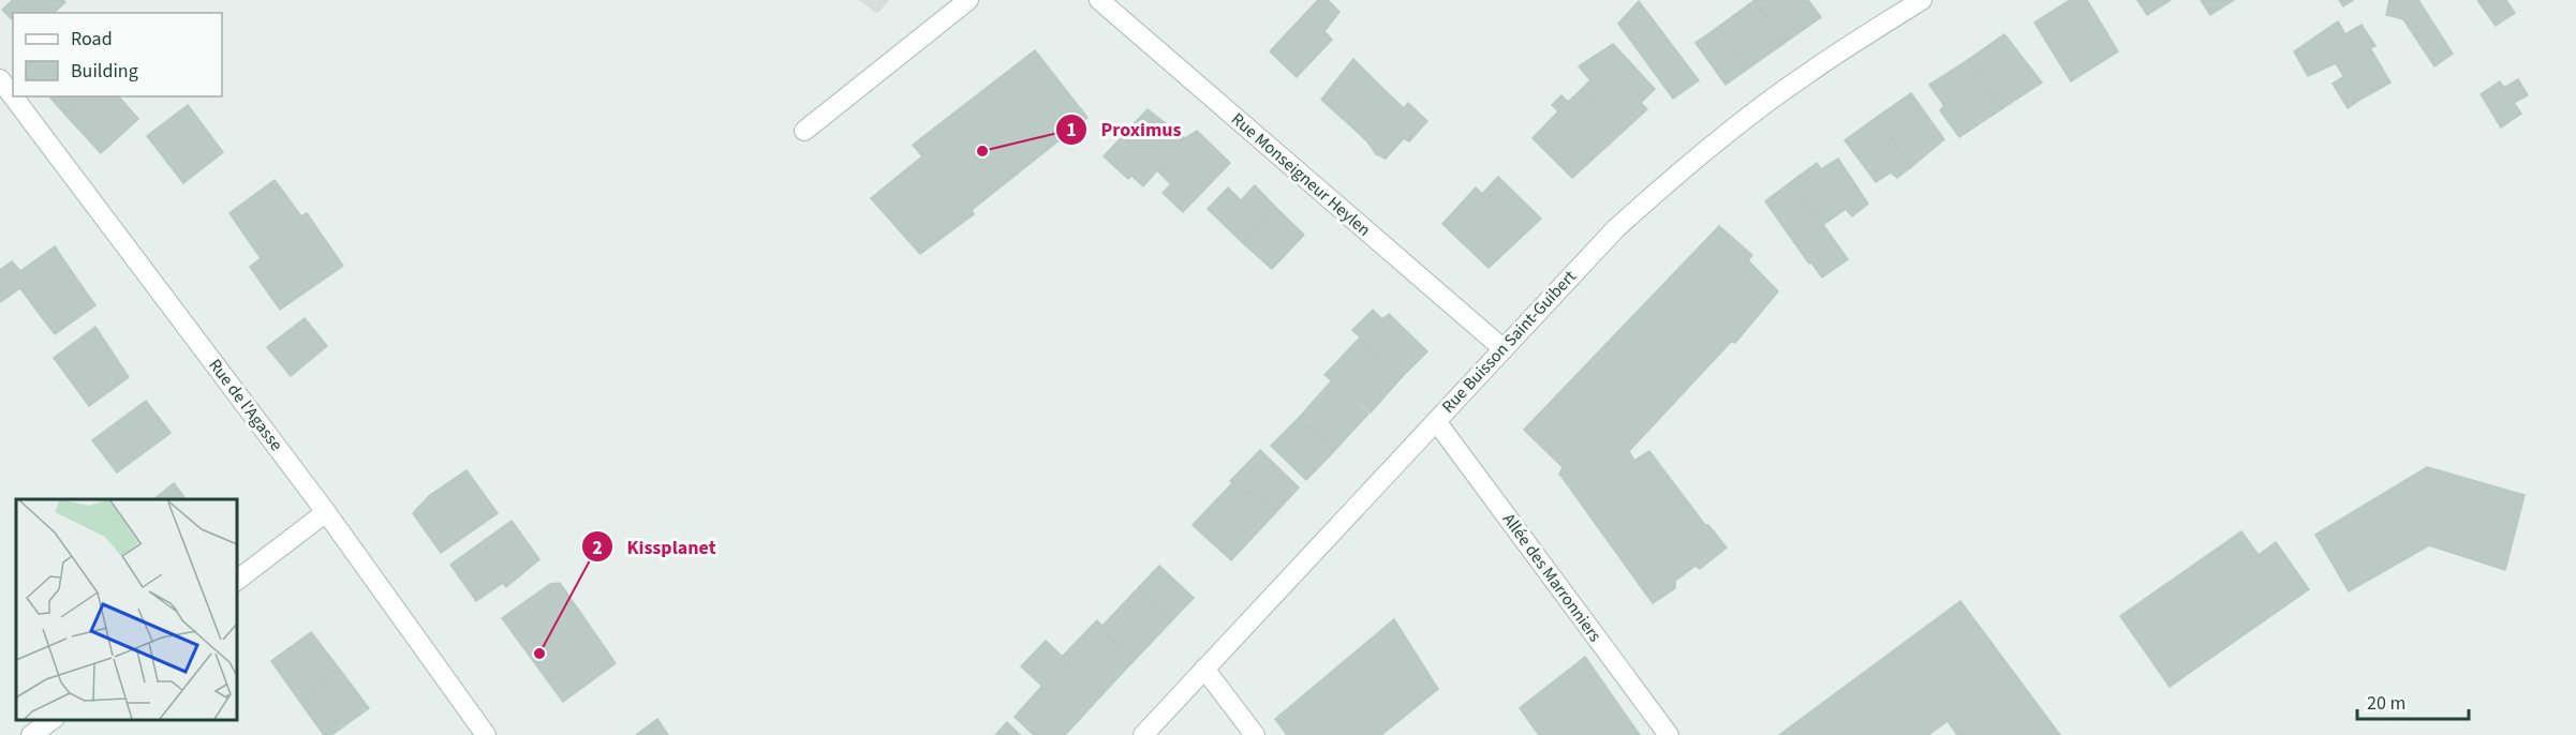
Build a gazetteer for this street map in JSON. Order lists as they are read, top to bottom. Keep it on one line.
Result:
{"streets":{"street":["Rue Monseigneur Heylen","Rue Buisson Saint-Guibert","Rue de l'Agasse","Allée des Marronniers"]},"crossings":[["Rue Monseigneur Heylen","Rue Buisson Saint-Guibert"],["Rue Buisson Saint-Guibert","Allée des Marronniers"]],"places":["Proximus","Kissplanet"],"legend":["Road","Building"],"scale_bar":"20 m"}
